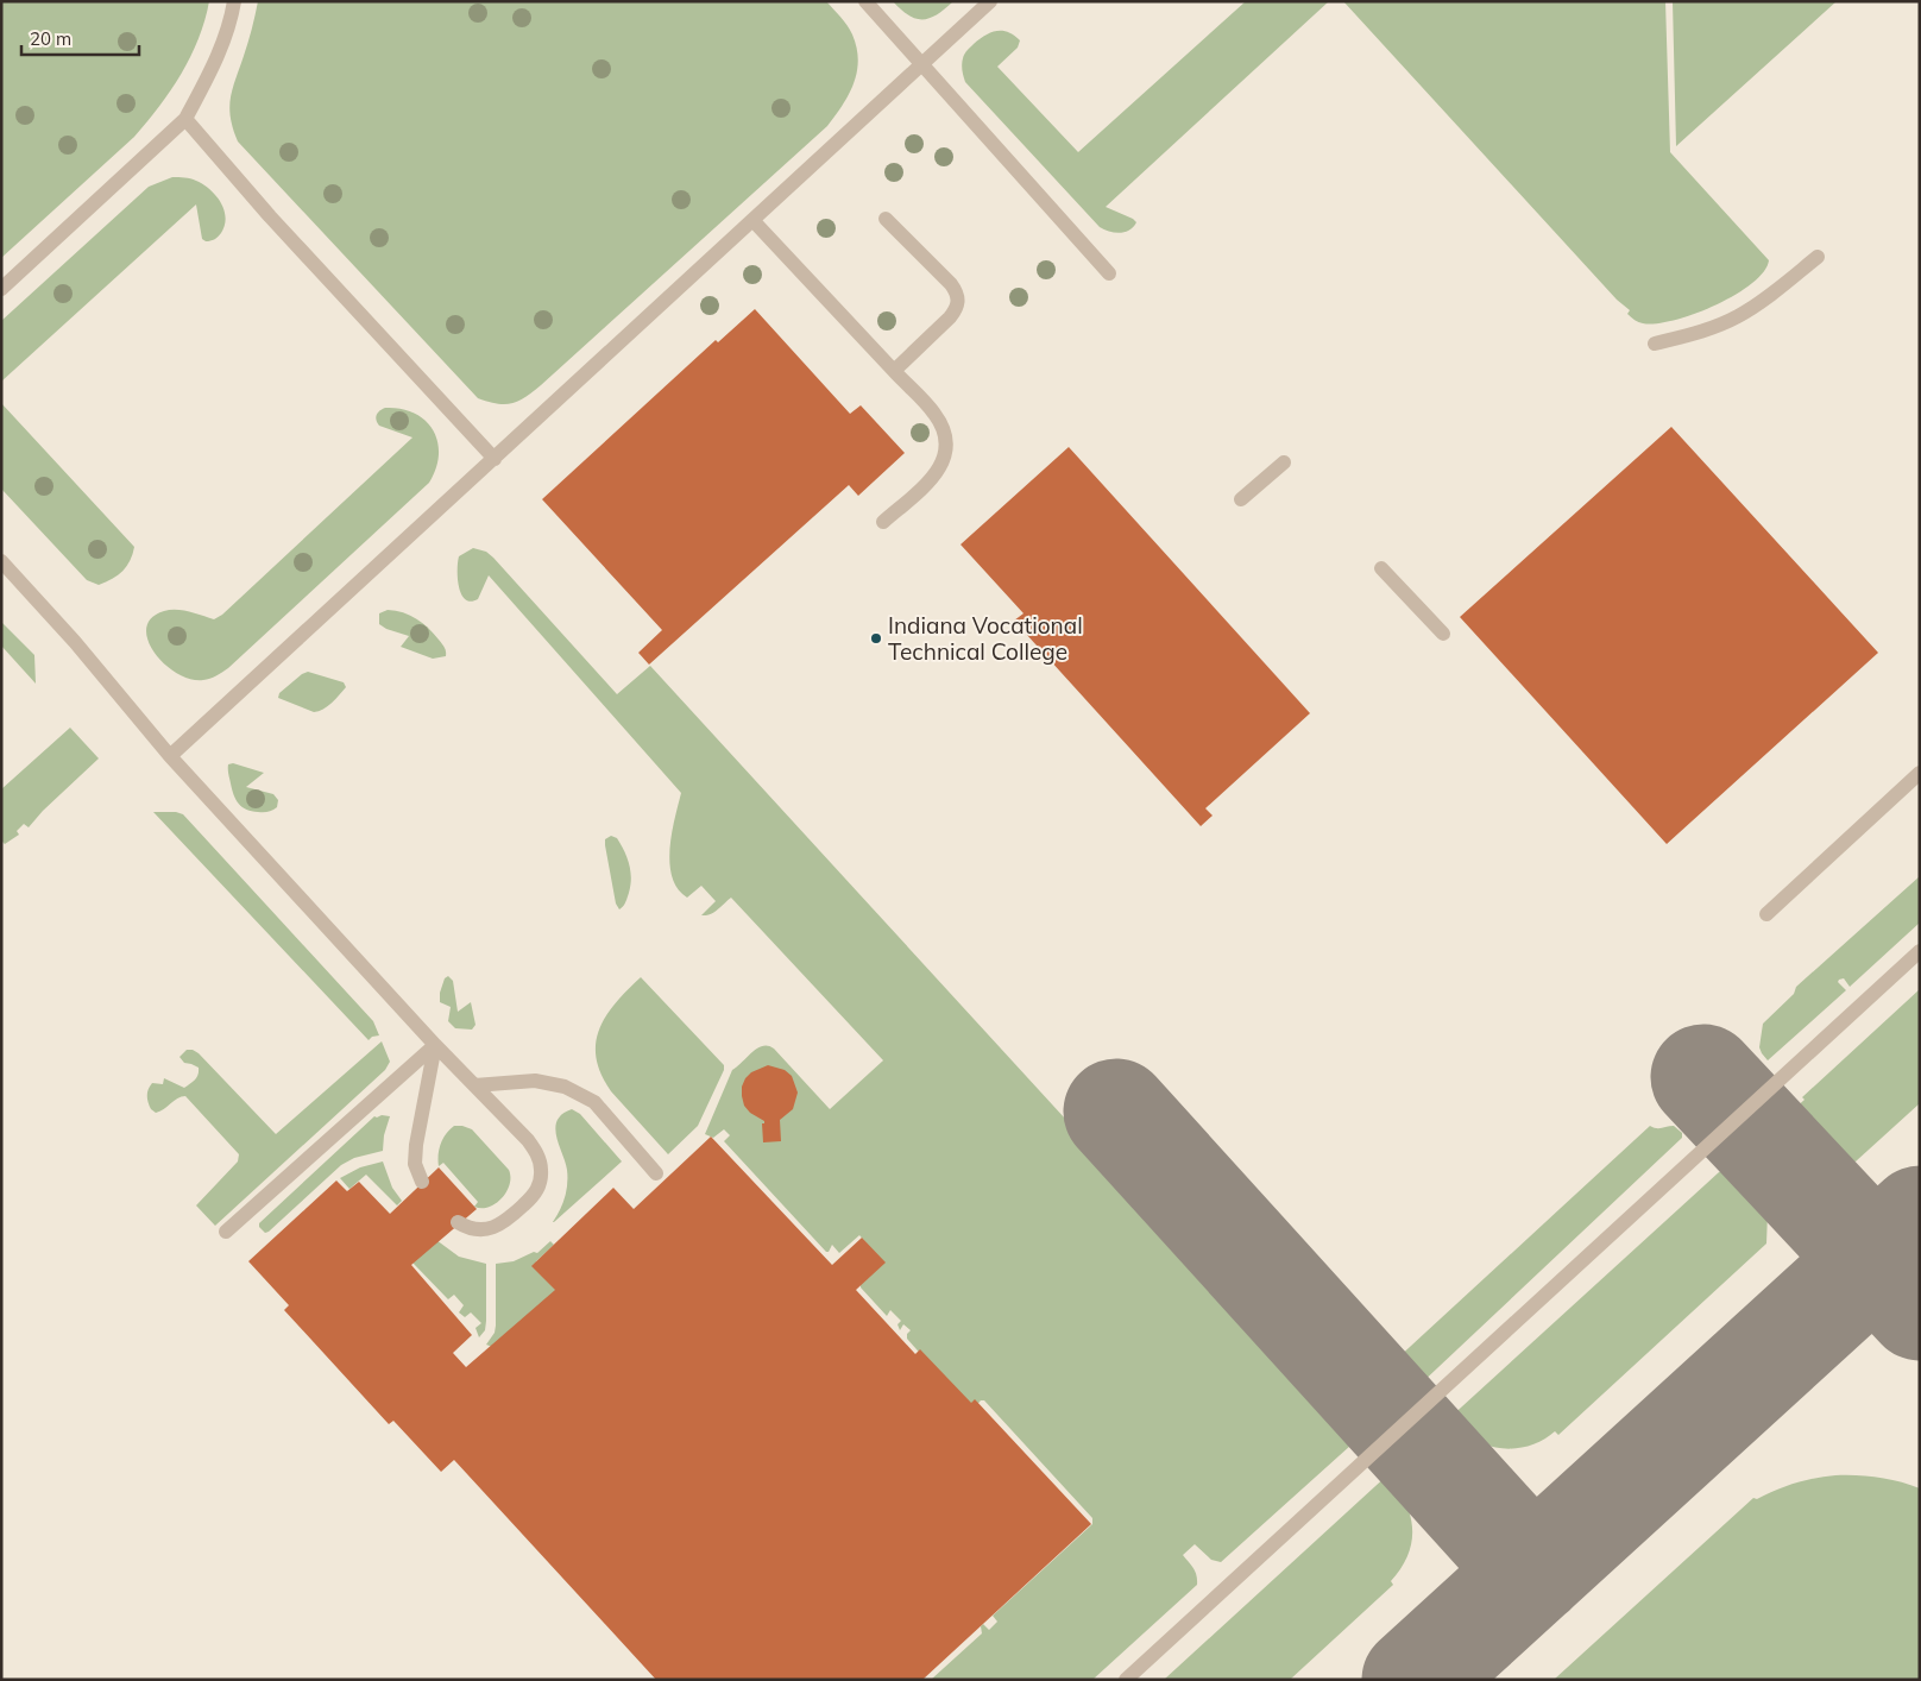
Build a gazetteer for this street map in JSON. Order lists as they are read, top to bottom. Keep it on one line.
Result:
{"places":["Indiana Vocational Technical College"],"scale_bar":"20 m"}
